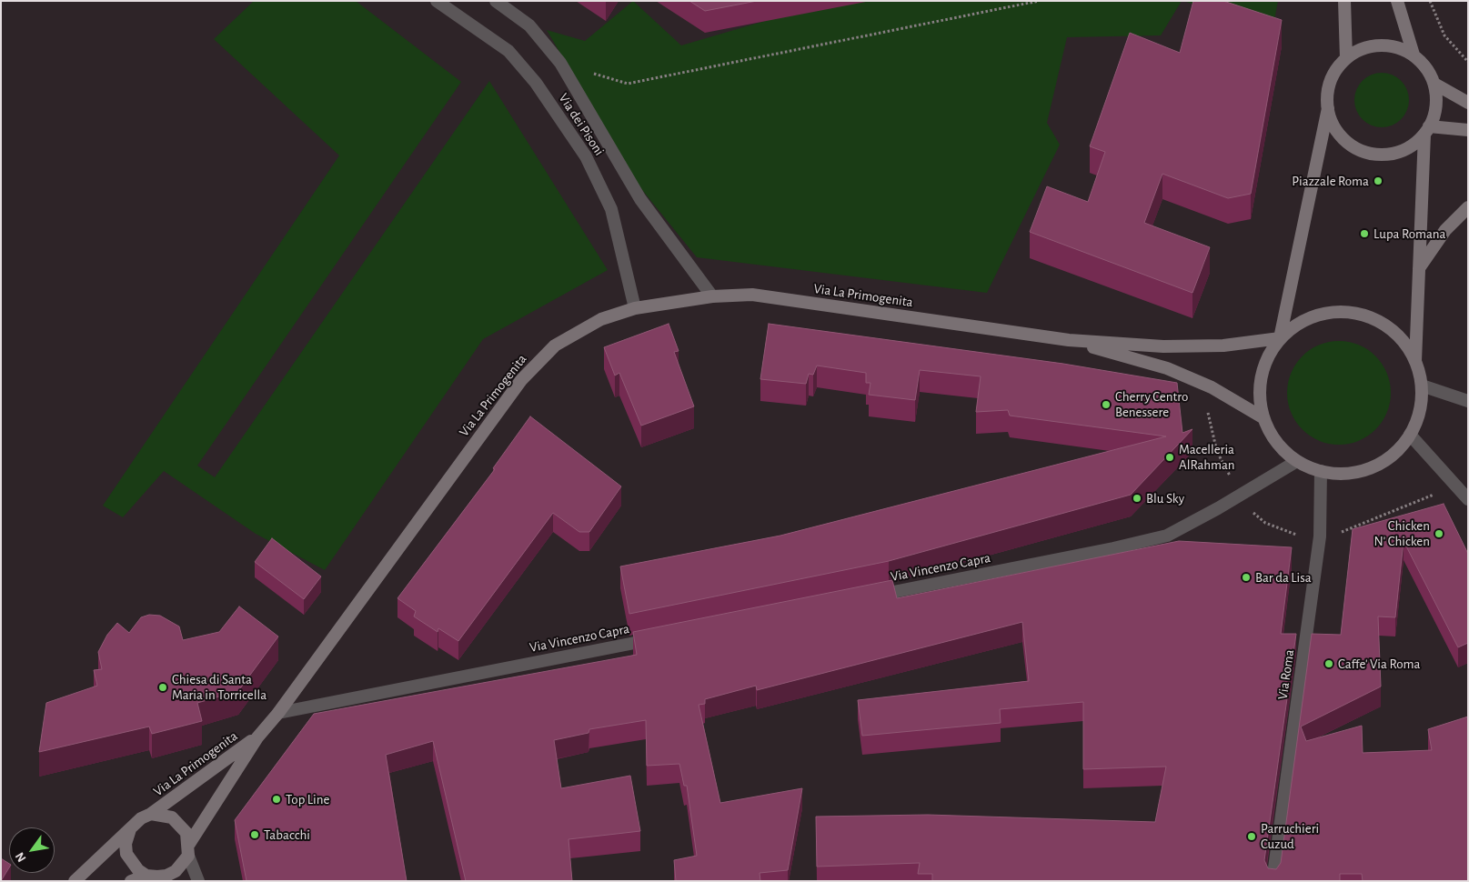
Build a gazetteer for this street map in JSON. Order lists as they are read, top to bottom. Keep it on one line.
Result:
{"streets":{"main road":["Via La Primogenita"],"street":["Via dei Pisoni","Via Vincenzo Capra","Via Roma"]},"crossings":[["Via dei Pisoni","Via La Primogenita"],["Via La Primogenita","Via Vincenzo Capra"],["Via La Primogenita","Via Roma"],["Via Vincenzo Capra","Via Roma"]],"places":["Piazzale Roma","Lupa Romana","Cherry Centro Benessere","Macelleria AlRahman","Blu Sky","Chicken N' Chicken","Bar da Lisa","Caffe' Via Roma","Chiesa di Santa Maria in Torricella","Top Line","Tabacchi","Parruchieri Cuzud"],"north":"bottom left"}
